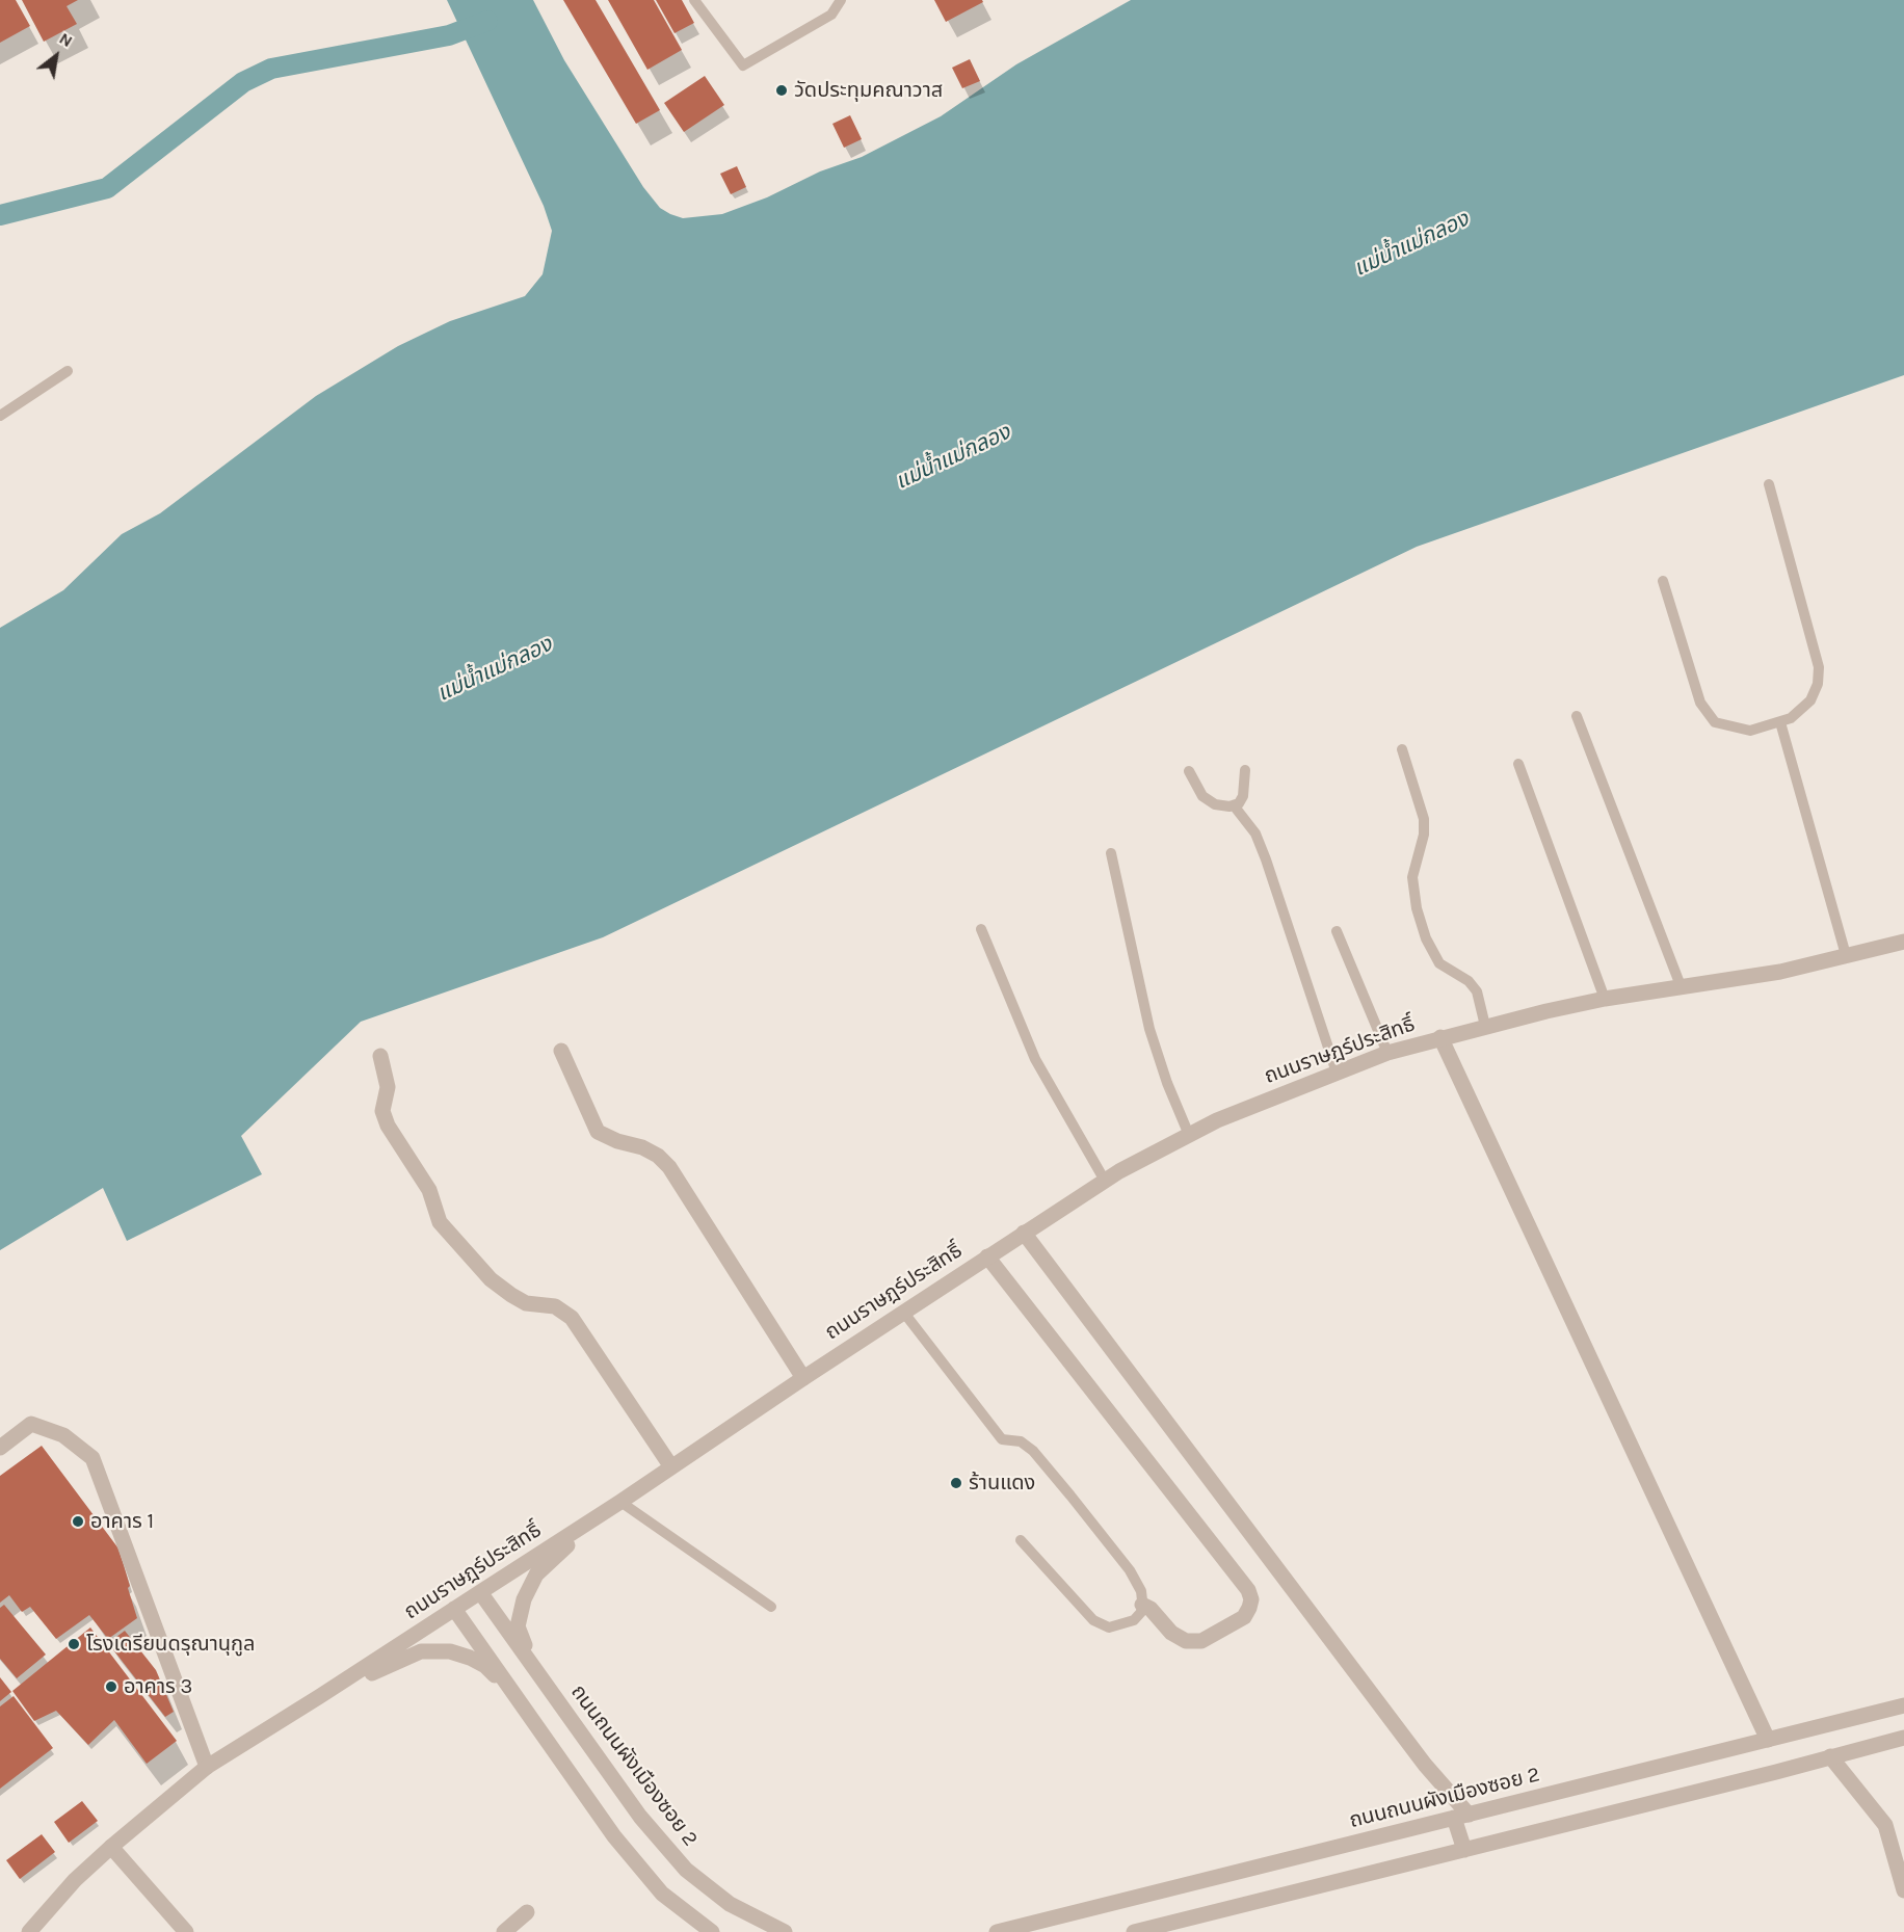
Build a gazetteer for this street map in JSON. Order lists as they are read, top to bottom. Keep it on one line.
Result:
{"streets":{"street":["ถนนราษฎร์ประสิทธิ์","ถนนถนนผังเมืองซอย 2"]},"crossings":[["ถนนราษฎร์ประสิทธิ์","ถนนถนนผังเมืองซอย 2"]],"water":["แม่น้ำแม่กลอง"],"places":["วัดประทุมคณาวาส","ร้านแดง","อาคาร 1","โรงเดรียนดรุณานุกูล","อาคาร 3"],"north":"top right"}
